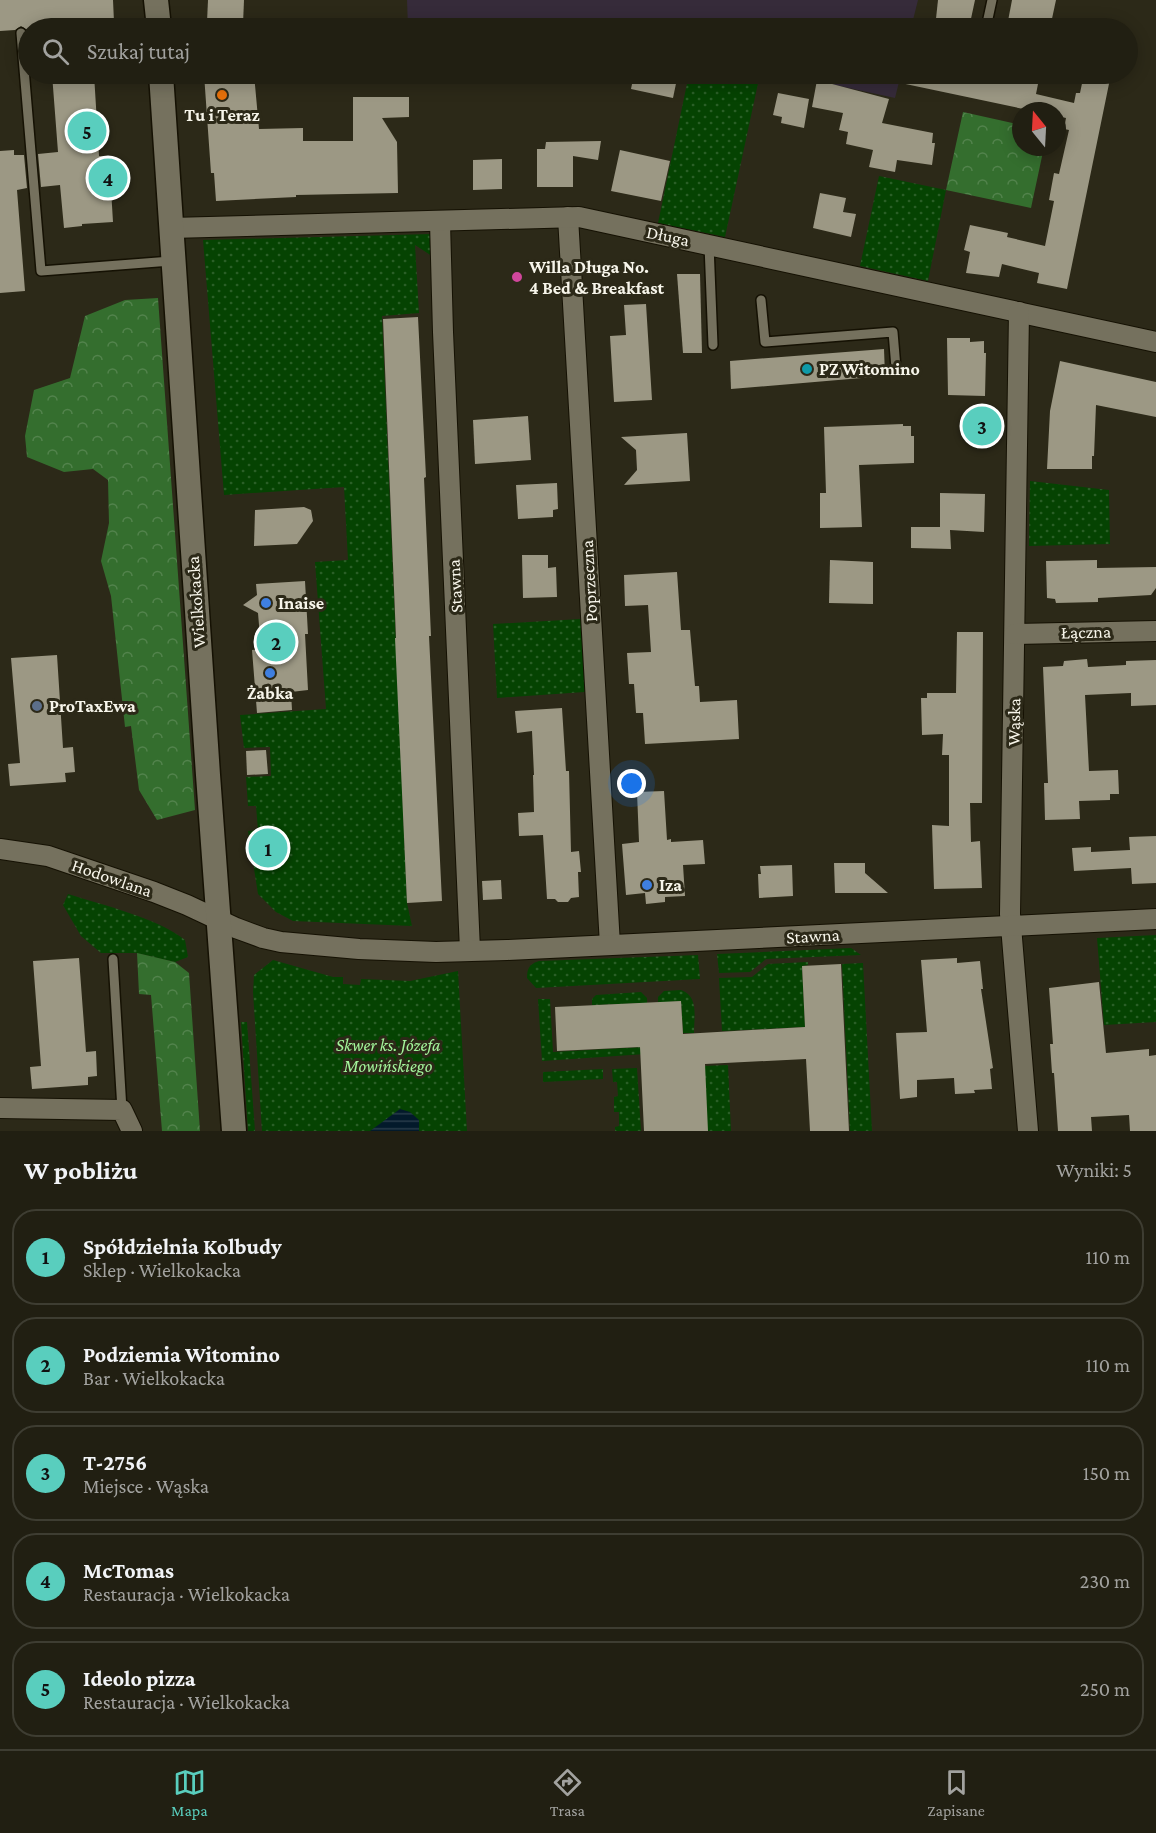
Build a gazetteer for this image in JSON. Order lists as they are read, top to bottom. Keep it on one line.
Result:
{"streets":{"street":["Długa","Poprzeczna","Stawna","Wielkokacka","Łączna","Wąska","Hodowlana"]},"crossings":[["Długa","Poprzeczna"],["Długa","Stawna"],["Długa","Wielkokacka"],["Długa","Wąska"],["Poprzeczna","Stawna"],["Stawna","Wielkokacka"],["Stawna","Wąska"],["Stawna","Hodowlana"],["Wielkokacka","Hodowlana"],["Łączna","Wąska"]],"parks":["Skwer ks. Józefa Mowińskiego"],"places":["Tu i Teraz","Willa Długa No. 4 Bed & Breakfast","PZ Witomino","Inaise","Żabka","ProTaxEwa","Iza"],"north":"top","page":{"search":"Szukaj tutaj","pins":["5","4","3","2","1"],"heading":["W pobliżu","Wyniki: 5"],"list":[{"mark":"1","name":"Spółdzielnia Kolbudy","note":"Sklep · Wielkokacka","value":"110 m"},{"mark":"2","name":"Podziemia Witomino","note":"Bar · Wielkokacka","value":"110 m"},{"mark":"3","name":"T-2756","note":"Miejsce · Wąska","value":"150 m"},{"mark":"4","name":"McTomas","note":"Restauracja · Wielkokacka","value":"230 m"},{"mark":"5","name":"Ideolo pizza","note":"Restauracja · Wielkokacka","value":"250 m"}],"nav":["Mapa","Trasa","Zapisane"]}}
